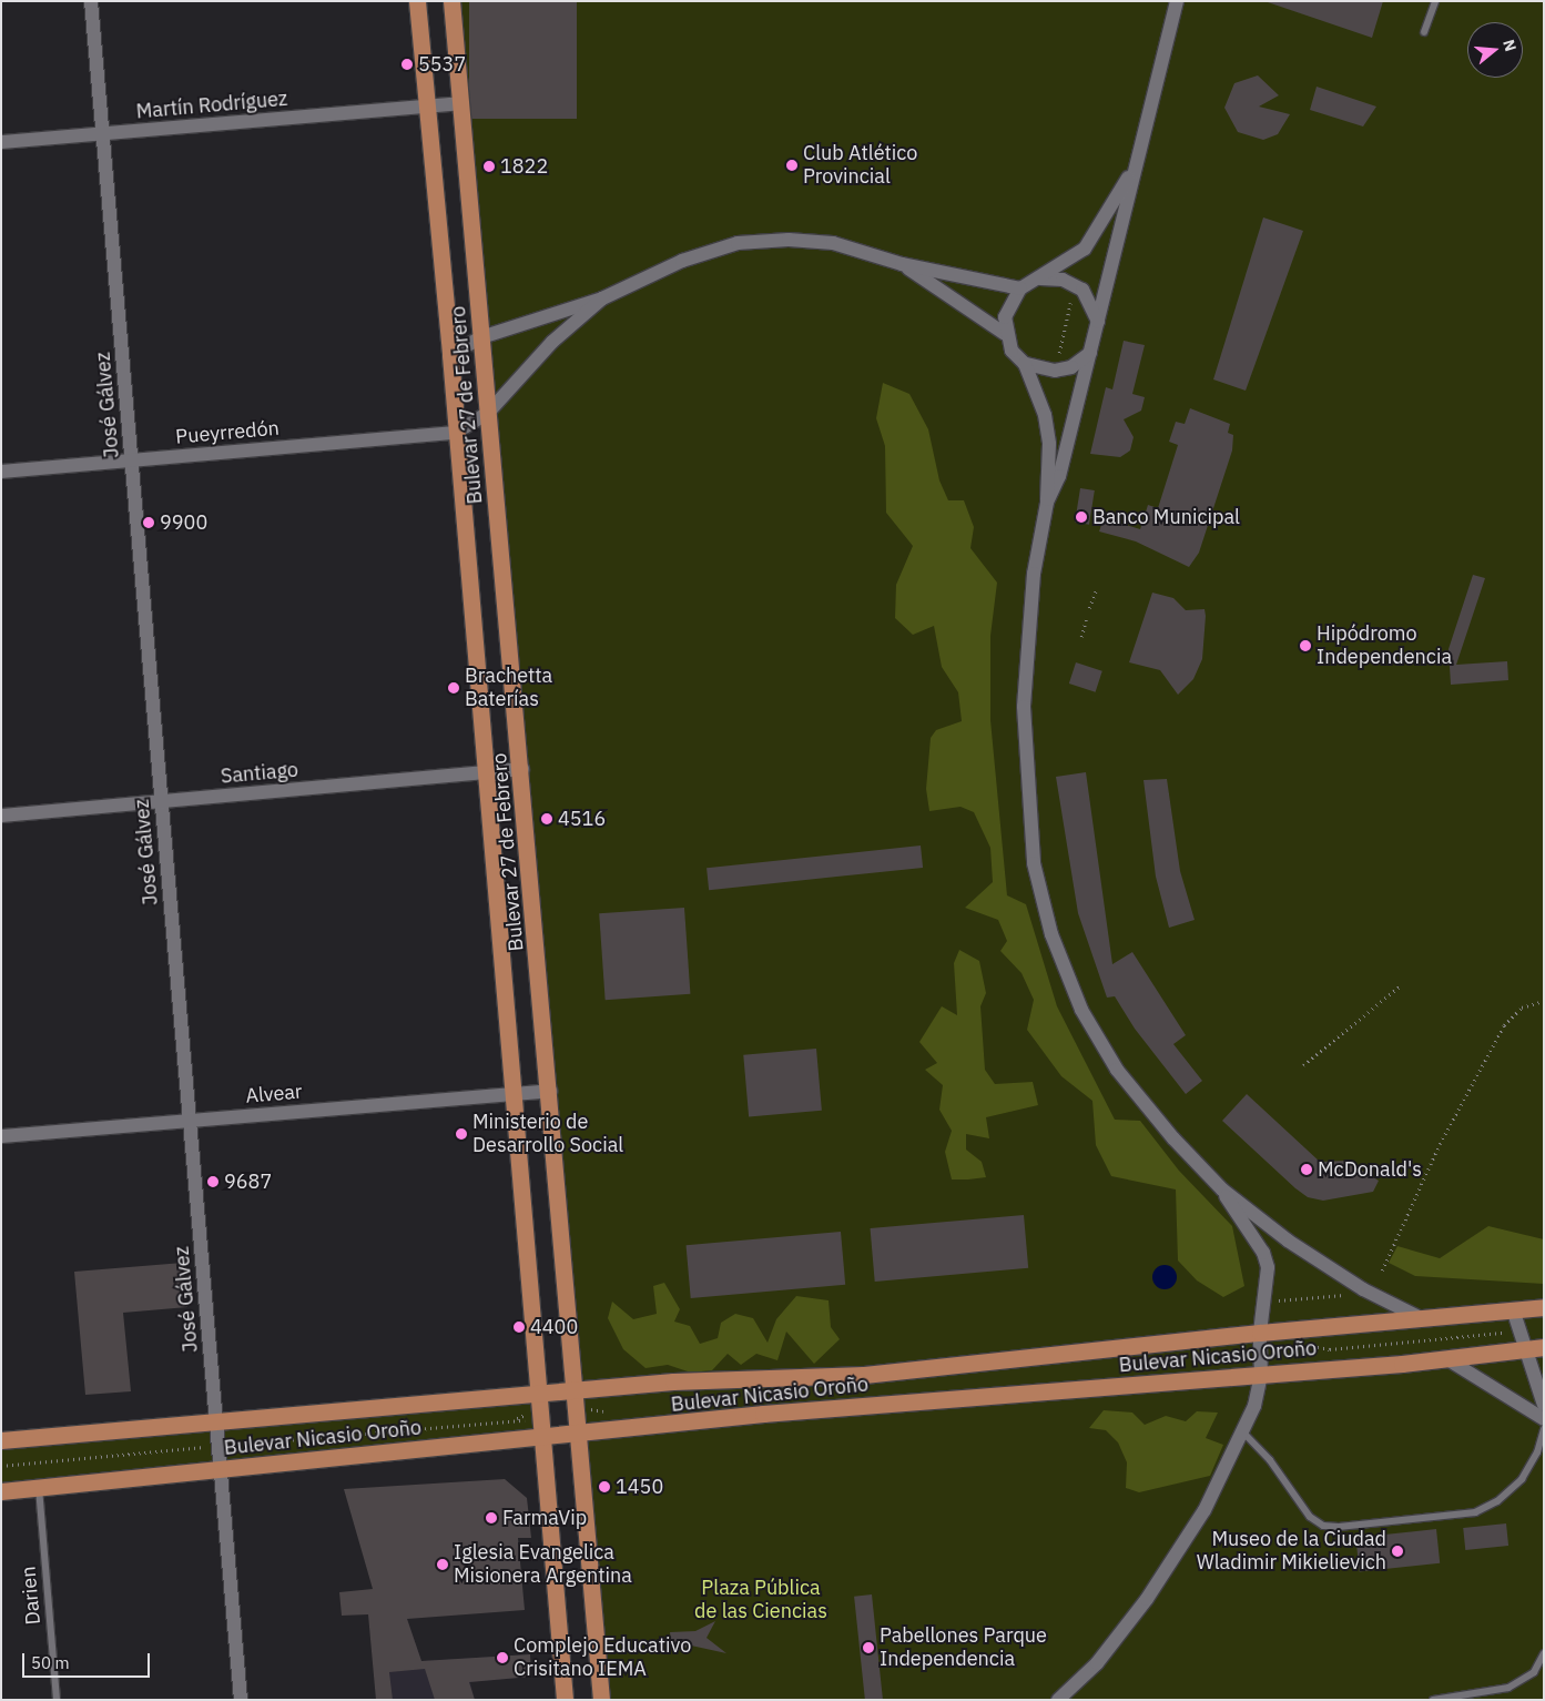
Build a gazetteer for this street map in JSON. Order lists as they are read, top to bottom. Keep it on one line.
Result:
{"streets":{"main road":["Bulevar 27 de Febrero","Bulevar Nicasio Oroño"],"street":["Martín Rodríguez","José Gálvez","Pueyrredón","Santiago","Alvear"],"lane":["Darien"]},"crossings":[["Martín Rodríguez","José Gálvez"],["Martín Rodríguez","Bulevar 27 de Febrero"],["José Gálvez","Pueyrredón"],["José Gálvez","Santiago"],["José Gálvez","Alvear"],["José Gálvez","Bulevar Nicasio Oroño"],["Bulevar 27 de Febrero","Pueyrredón"],["Bulevar 27 de Febrero","Santiago"],["Bulevar 27 de Febrero","Alvear"],["Bulevar 27 de Febrero","Bulevar Nicasio Oroño"],["Bulevar Nicasio Oroño","Darien"]],"parks":["Plaza Pública de las Ciencias"],"places":["5537","Club Atlético Provincial","1822","Banco Municipal","9900","Hipódromo Independencia","Brachetta Baterías","4516","Ministerio de Desarrollo Social","McDonald's","9687","4400","1450","FarmaVip","Museo de la Ciudad Wladimir Mikielievich","Iglesia Evangelica Misionera Argentina","Pabellones Parque Independencia","Complejo Educativo Crisitano IEMA"],"scale_bar":"50 m","north":"right"}
